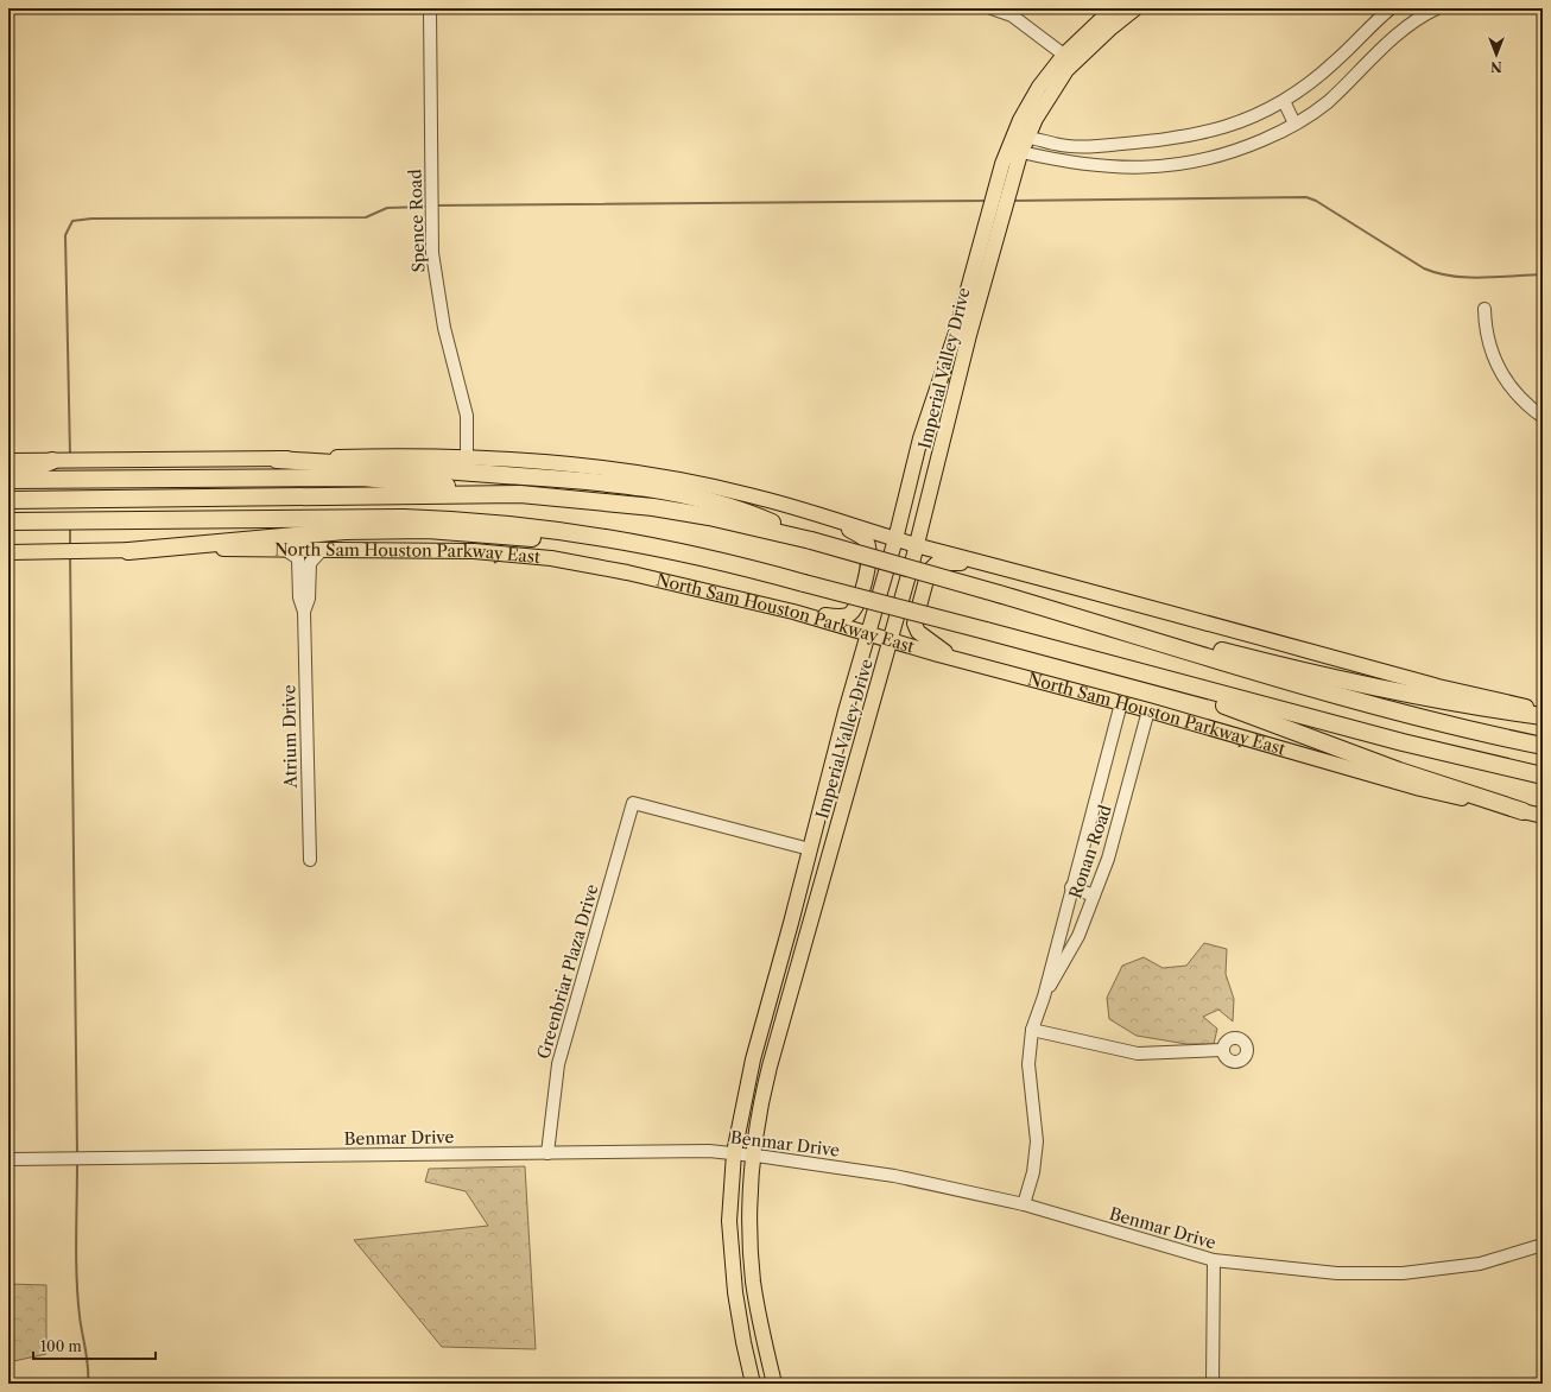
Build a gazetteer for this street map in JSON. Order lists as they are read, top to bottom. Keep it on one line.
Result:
{"streets":{"highway":["North Sam Houston Parkway East"],"main road":["Imperial Valley Drive"],"street":["Spence Road","Atrium Drive","Ronan Road","Greenbriar Plaza Drive","Benmar Drive"]},"crossings":[["Imperial Valley Drive","North Sam Houston Parkway East"],["Imperial Valley Drive","Greenbriar Plaza Drive"],["Imperial Valley Drive","Benmar Drive"],["North Sam Houston Parkway East","Atrium Drive"],["North Sam Houston Parkway East","Ronan Road"],["Ronan Road","Benmar Drive"],["Greenbriar Plaza Drive","Benmar Drive"]],"scale_bar":"100 m","north":"bottom"}
